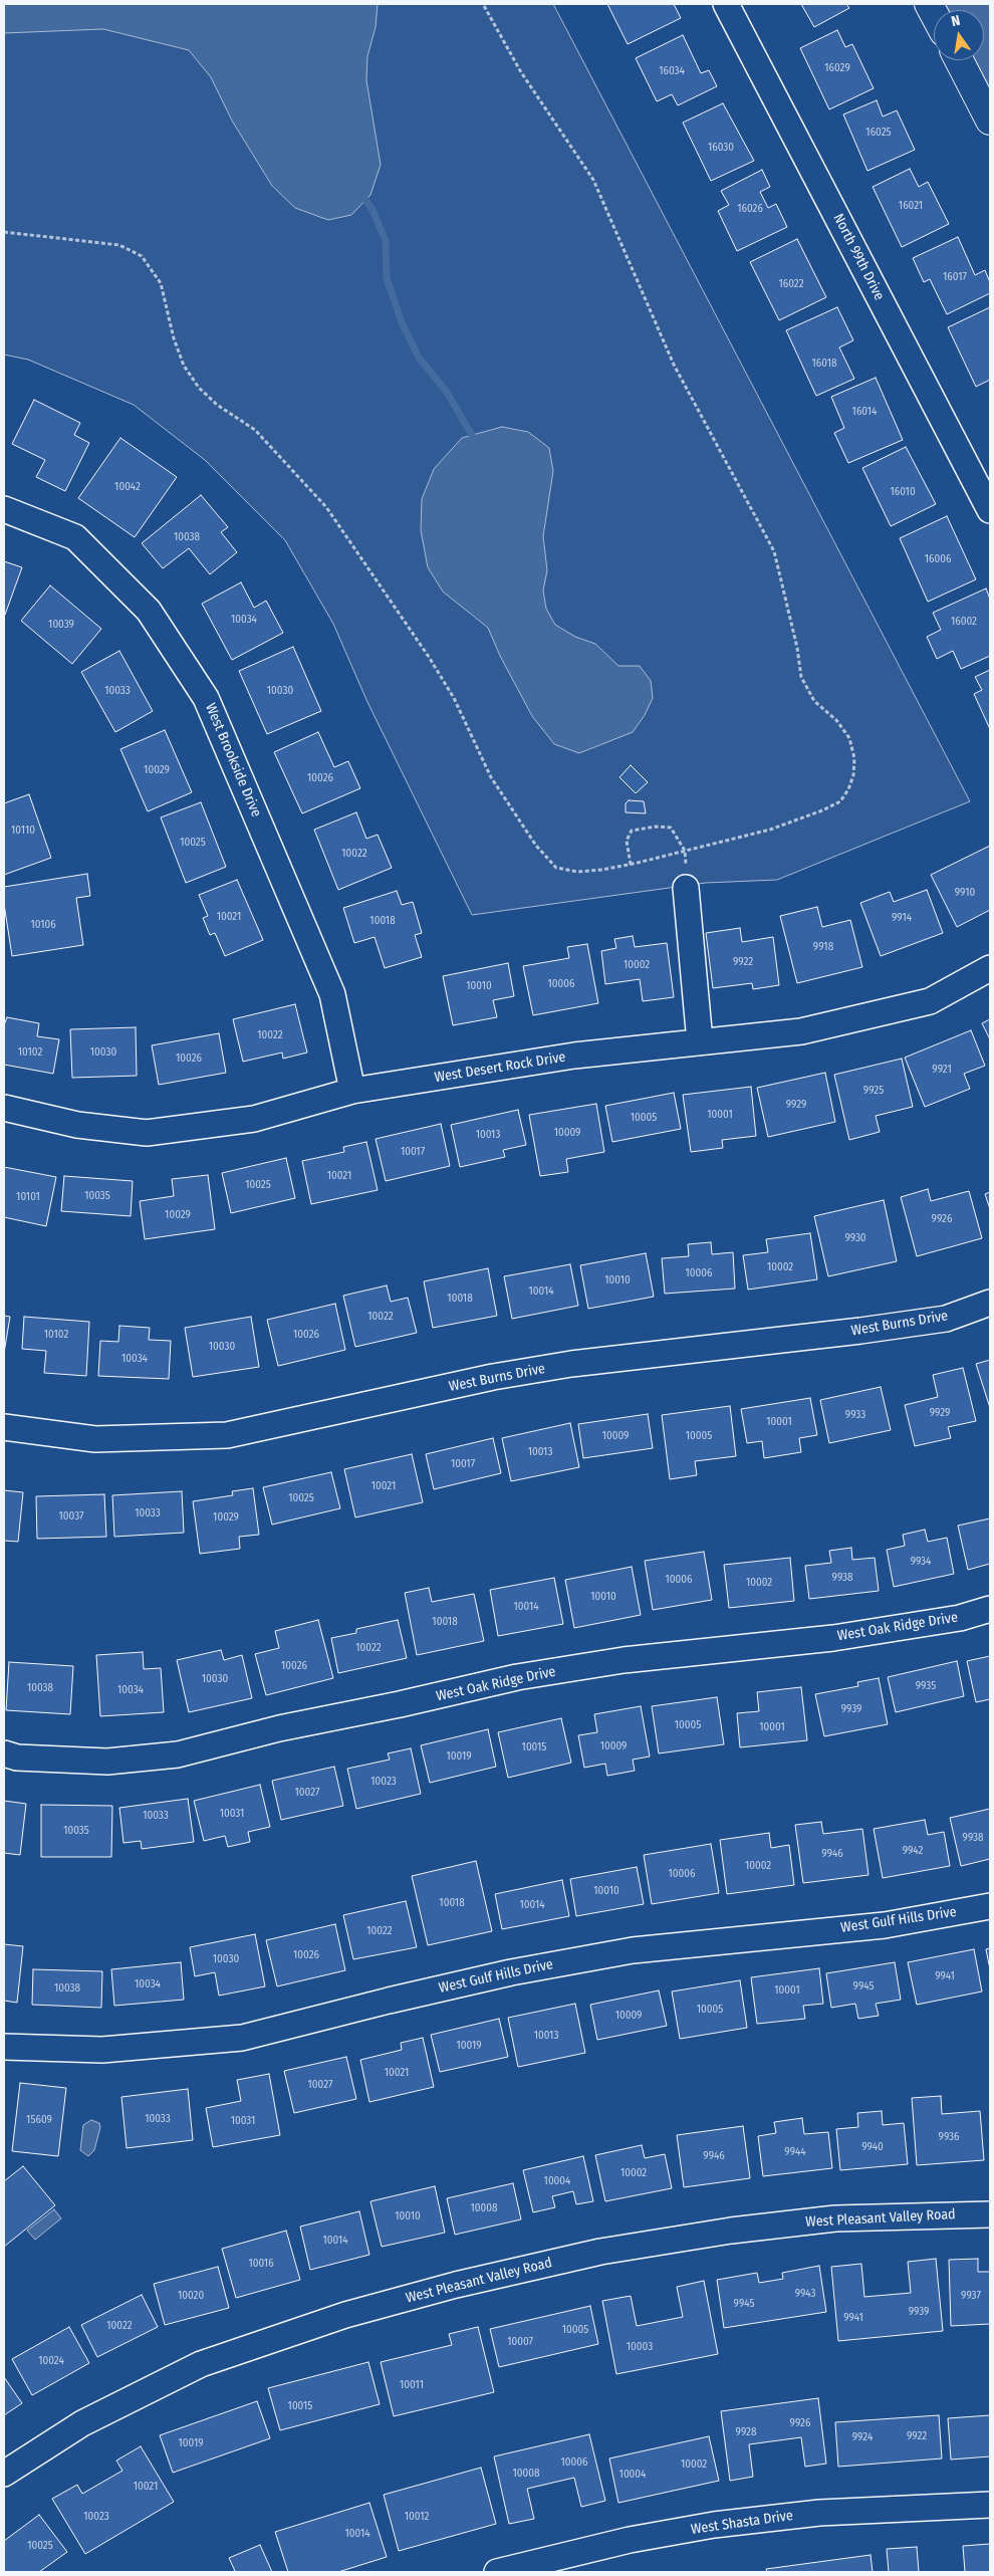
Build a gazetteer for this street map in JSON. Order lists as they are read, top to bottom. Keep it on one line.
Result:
{"streets":{"street":["North 99th Drive","West Brookside Drive","West Desert Rock Drive","West Burns Drive","West Oak Ridge Drive","West Gulf Hills Drive","West Pleasant Valley Road","West Shasta Drive"]},"crossings":[["West Brookside Drive","West Desert Rock Drive"]],"house_numbers":["16029","16034","16025","16030","16021","16026","16017","16022","16018","16014","10042","16010","10038","16006","10034","16002","10039","10033","10030","10029","10026","10110","10025","10022","9910","10021","9914","10018","10106","9918","9922","10002","10006","10010","10022","10102","10030","10026","9921","9925","9929","10001","10005","10009","10013","10017","10021","10025","10035","10101","10029","9926","9930","10002","10006","10010","10014","10018","10022","10102","10026","10030","10034","9929","9933","10001","10009","10005","10013","10017","10021","10025","10033","10037","10029","9934","9938","10006","10002","10010","10014","10018","10022","10026","10030","9935","10038","10034","9939","10005","10001","10009","10015","10019","10023","10027","10031","10033","10035","9938","9942","9946","10002","10006","10010","10018","10014","10022","10026","10030","9941","10034","9945","10038","10001","10005","10009","10013","10019","10021","10027","10033","15609","10031","9936","9940","9944","9946","10002","10004","10008","10010","10014","10016","9943","10020","9937","9945","9939","9941","10022","10005","10007","10003","10024","10011","10015","9926","9928","9922","9924","10019","10006","10002","10008","10004","10021","10023","10012","10014","10025"],"north":"top"}
